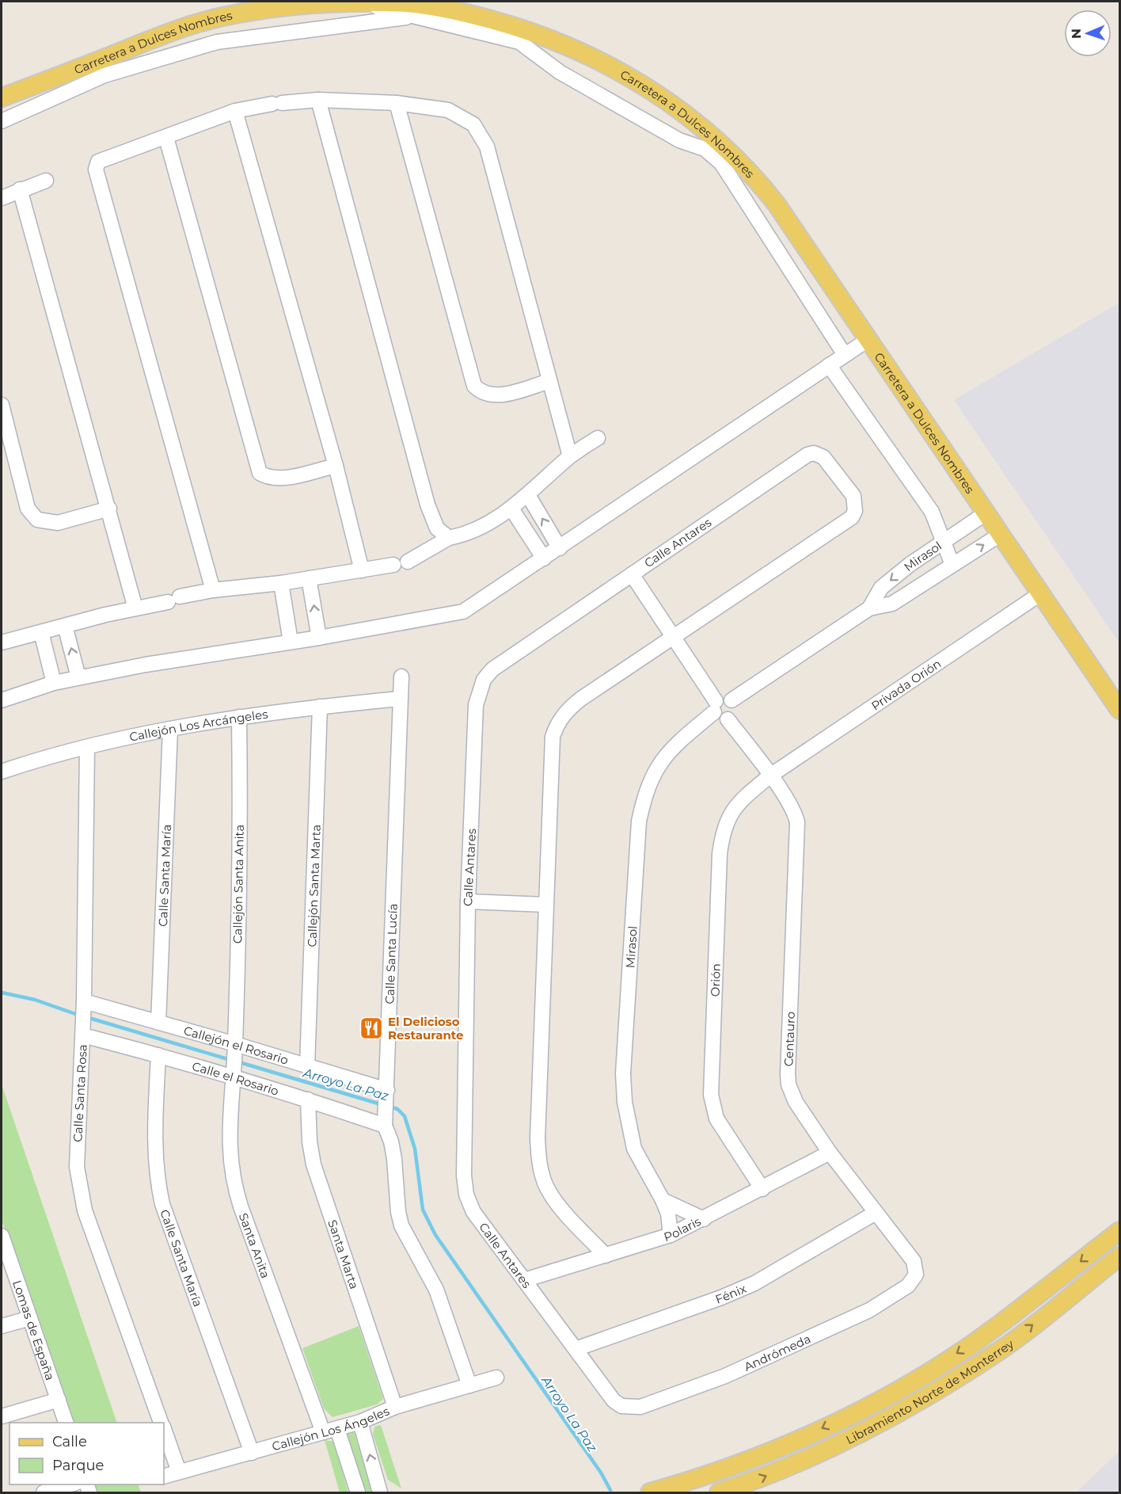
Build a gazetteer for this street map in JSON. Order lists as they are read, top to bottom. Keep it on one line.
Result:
{"streets":{"main road":["Carretera a Dulces Nombres","Libramiento Norte de Monterrey"],"street":["Calle Antares","Mirasol","Privada Orión","Callejón Los Arcángeles","Calle Santa María","Callejón Santa Anita","Callejón Santa Marta","Calle Santa Lucía","Orión","Centauro","Callejón el Rosario","Calle el Rosario","Calle Santa Rosa","Polaris","Santa Anita","Santa Marta","Fénix","Lomas de España","Andrómeda","Callejón Los Ángeles"]},"crossings":[["Carretera a Dulces Nombres","Mirasol"],["Carretera a Dulces Nombres","Privada Orión"],["Calle Antares","Polaris"],["Calle Antares","Fénix"],["Calle Antares","Andrómeda"],["Mirasol","Centauro"],["Mirasol","Polaris"],["Privada Orión","Orión"],["Privada Orión","Centauro"],["Callejón Los Arcángeles","Calle Santa María"],["Callejón Los Arcángeles","Callejón Santa Anita"],["Callejón Los Arcángeles","Callejón Santa Marta"],["Callejón Los Arcángeles","Calle Santa Lucía"],["Callejón Los Arcángeles","Calle Santa Rosa"],["Calle Santa María","Callejón el Rosario"],["Calle Santa María","Calle el Rosario"],["Calle Santa María","Callejón Los Ángeles"],["Callejón Santa Anita","Callejón el Rosario"],["Callejón Santa Anita","Santa Anita"],["Callejón Santa Marta","Callejón el Rosario"],["Calle Santa Lucía","Callejón el Rosario"],["Calle Santa Lucía","Calle el Rosario"],["Calle Santa Lucía","Callejón Los Ángeles"],["Orión","Centauro"],["Orión","Polaris"],["Centauro","Polaris"],["Centauro","Fénix"],["Centauro","Andrómeda"],["Callejón el Rosario","Calle Santa Rosa"],["Callejón el Rosario","Santa Anita"],["Calle el Rosario","Calle Santa Rosa"],["Calle el Rosario","Santa Anita"],["Calle el Rosario","Santa Marta"],["Calle Santa Rosa","Callejón Los Ángeles"],["Santa Anita","Callejón Los Ángeles"],["Santa Marta","Callejón Los Ángeles"]],"water":["Arroyo La Paz"],"places":{"restaurant":["El Delicioso Restaurante"]},"legend":["Calle","Parque"],"north":"left"}
